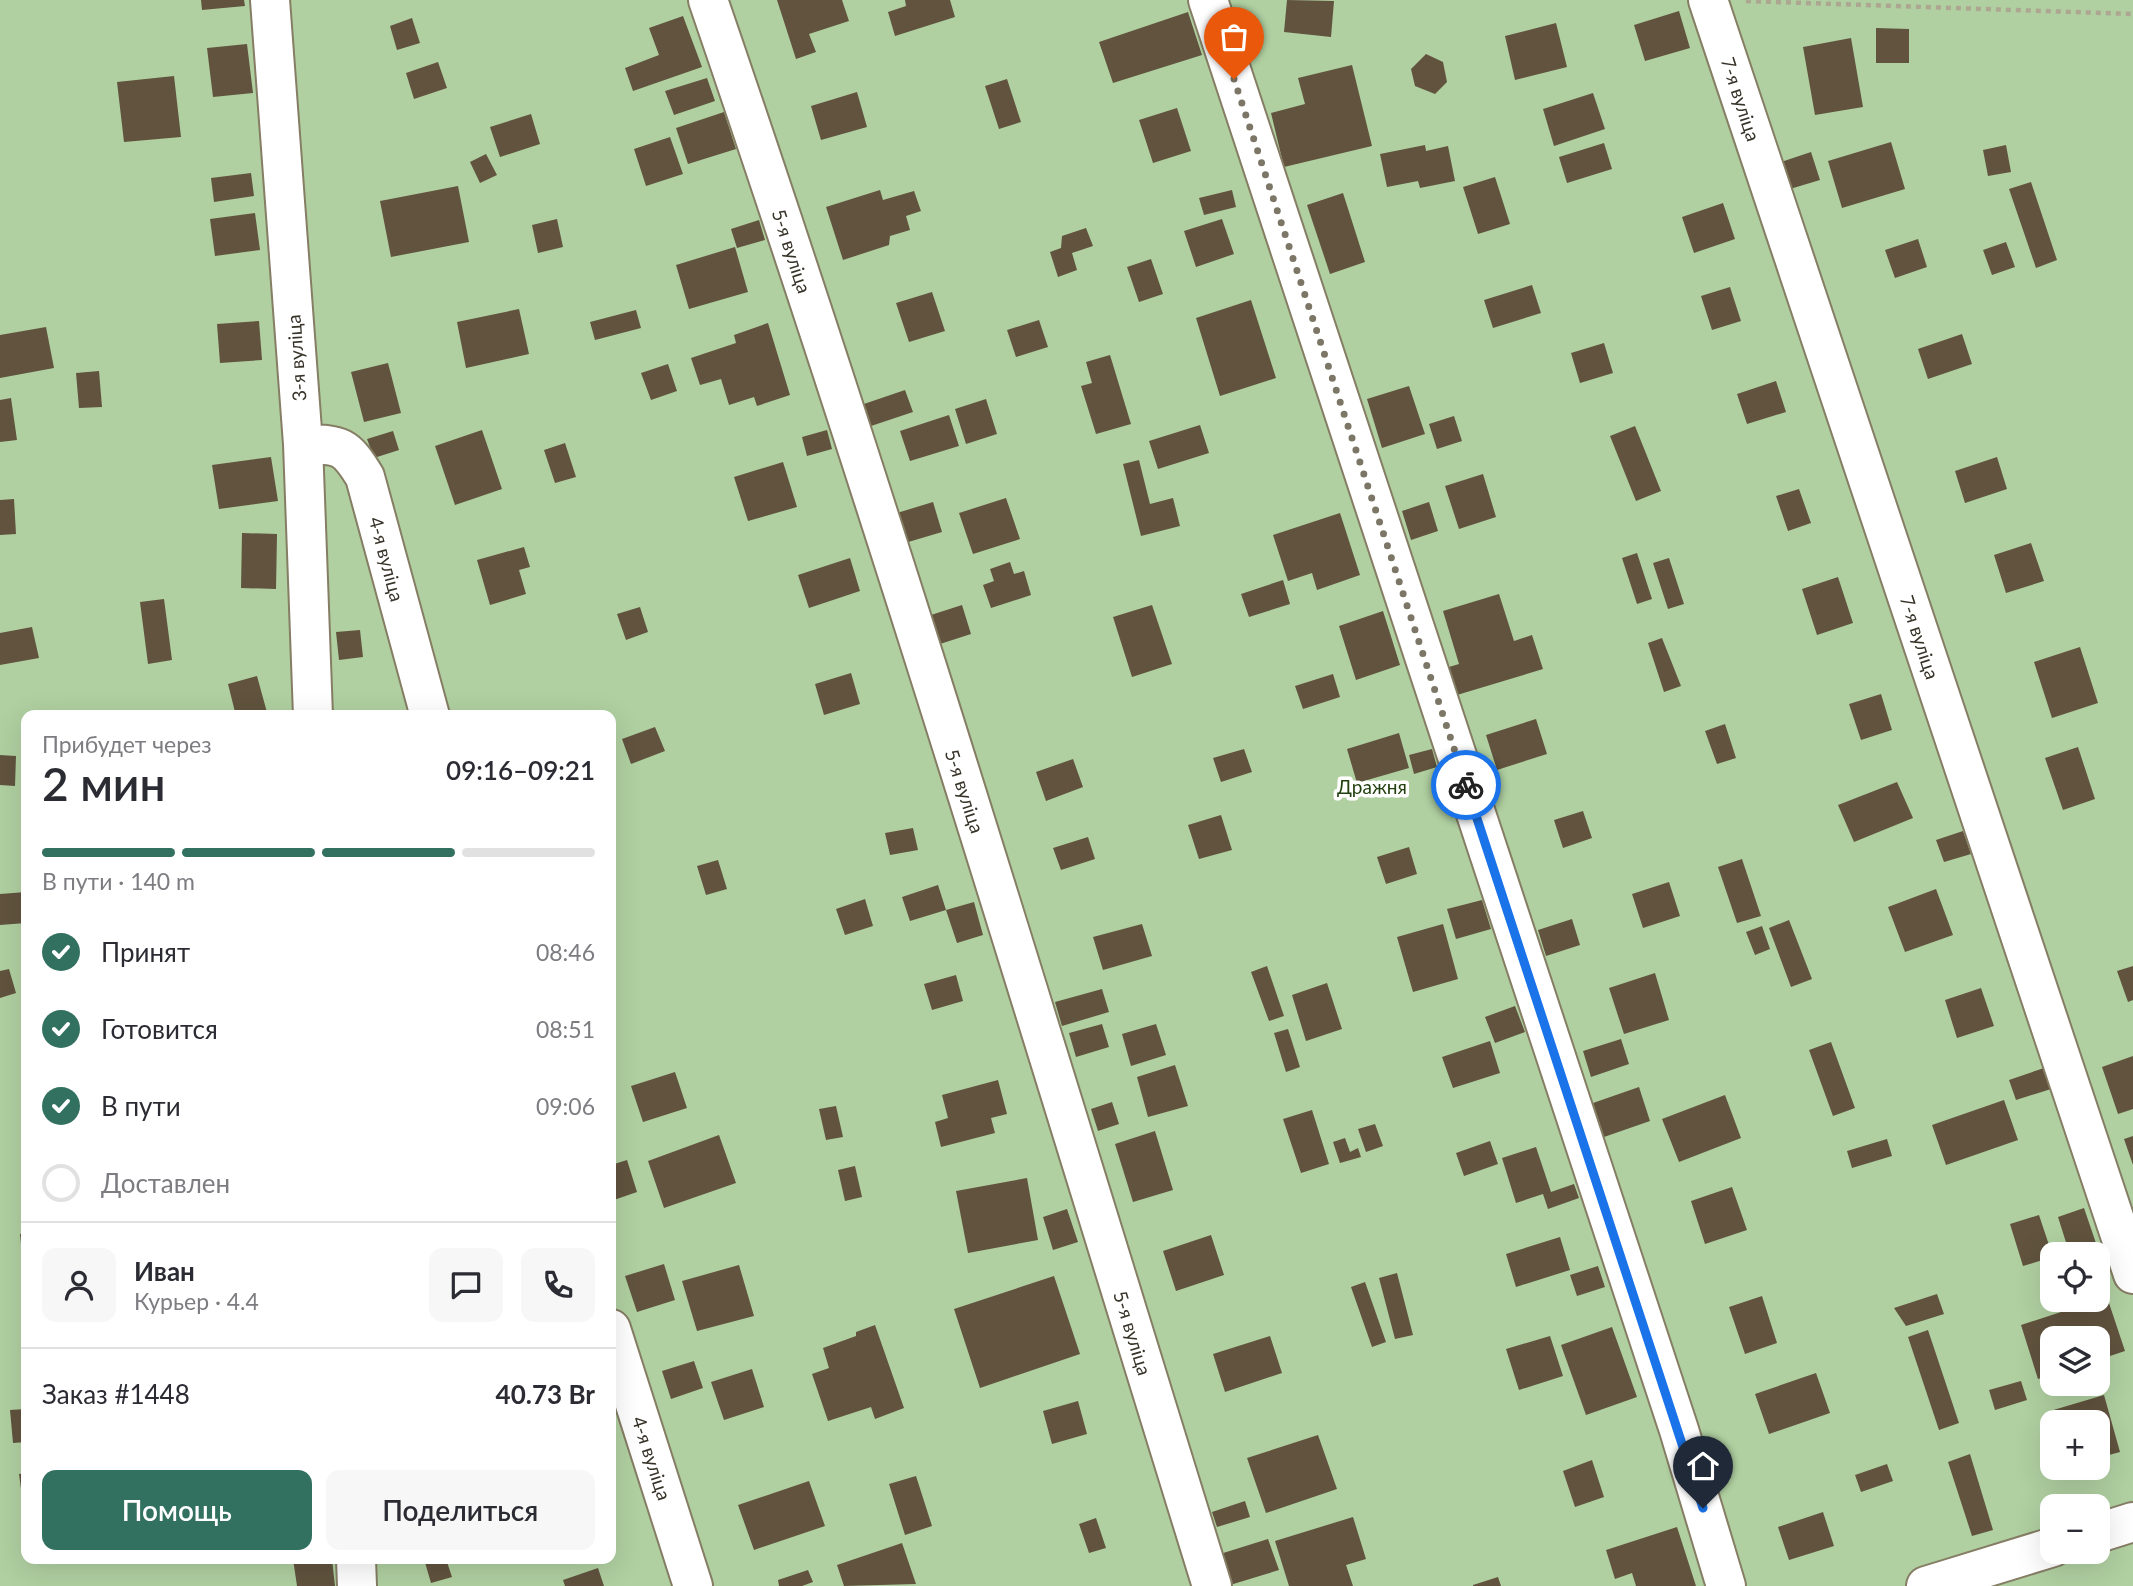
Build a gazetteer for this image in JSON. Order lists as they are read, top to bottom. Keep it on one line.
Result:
{"streets":{"street":["7-я вуліца","5-я вуліца","3-я вуліца","4-я вуліца"]},"crossings":[["3-я вуліца","4-я вуліца"]],"parks":["Дражня"],"page":{"heading":["2 мин","Прибудет через","09:16–09:21"],"panel":["Иван","Курьер · 4.4","Заказ #1448","40.73 Br"],"bar":"В пути · 140 m","list":[["Принят","08:46"],["Готовится","08:51"],["В пути","09:06"],"Доставлен"],"map_buttons":["+","−"],"buttons":["Помощь","Поделиться"]}}
